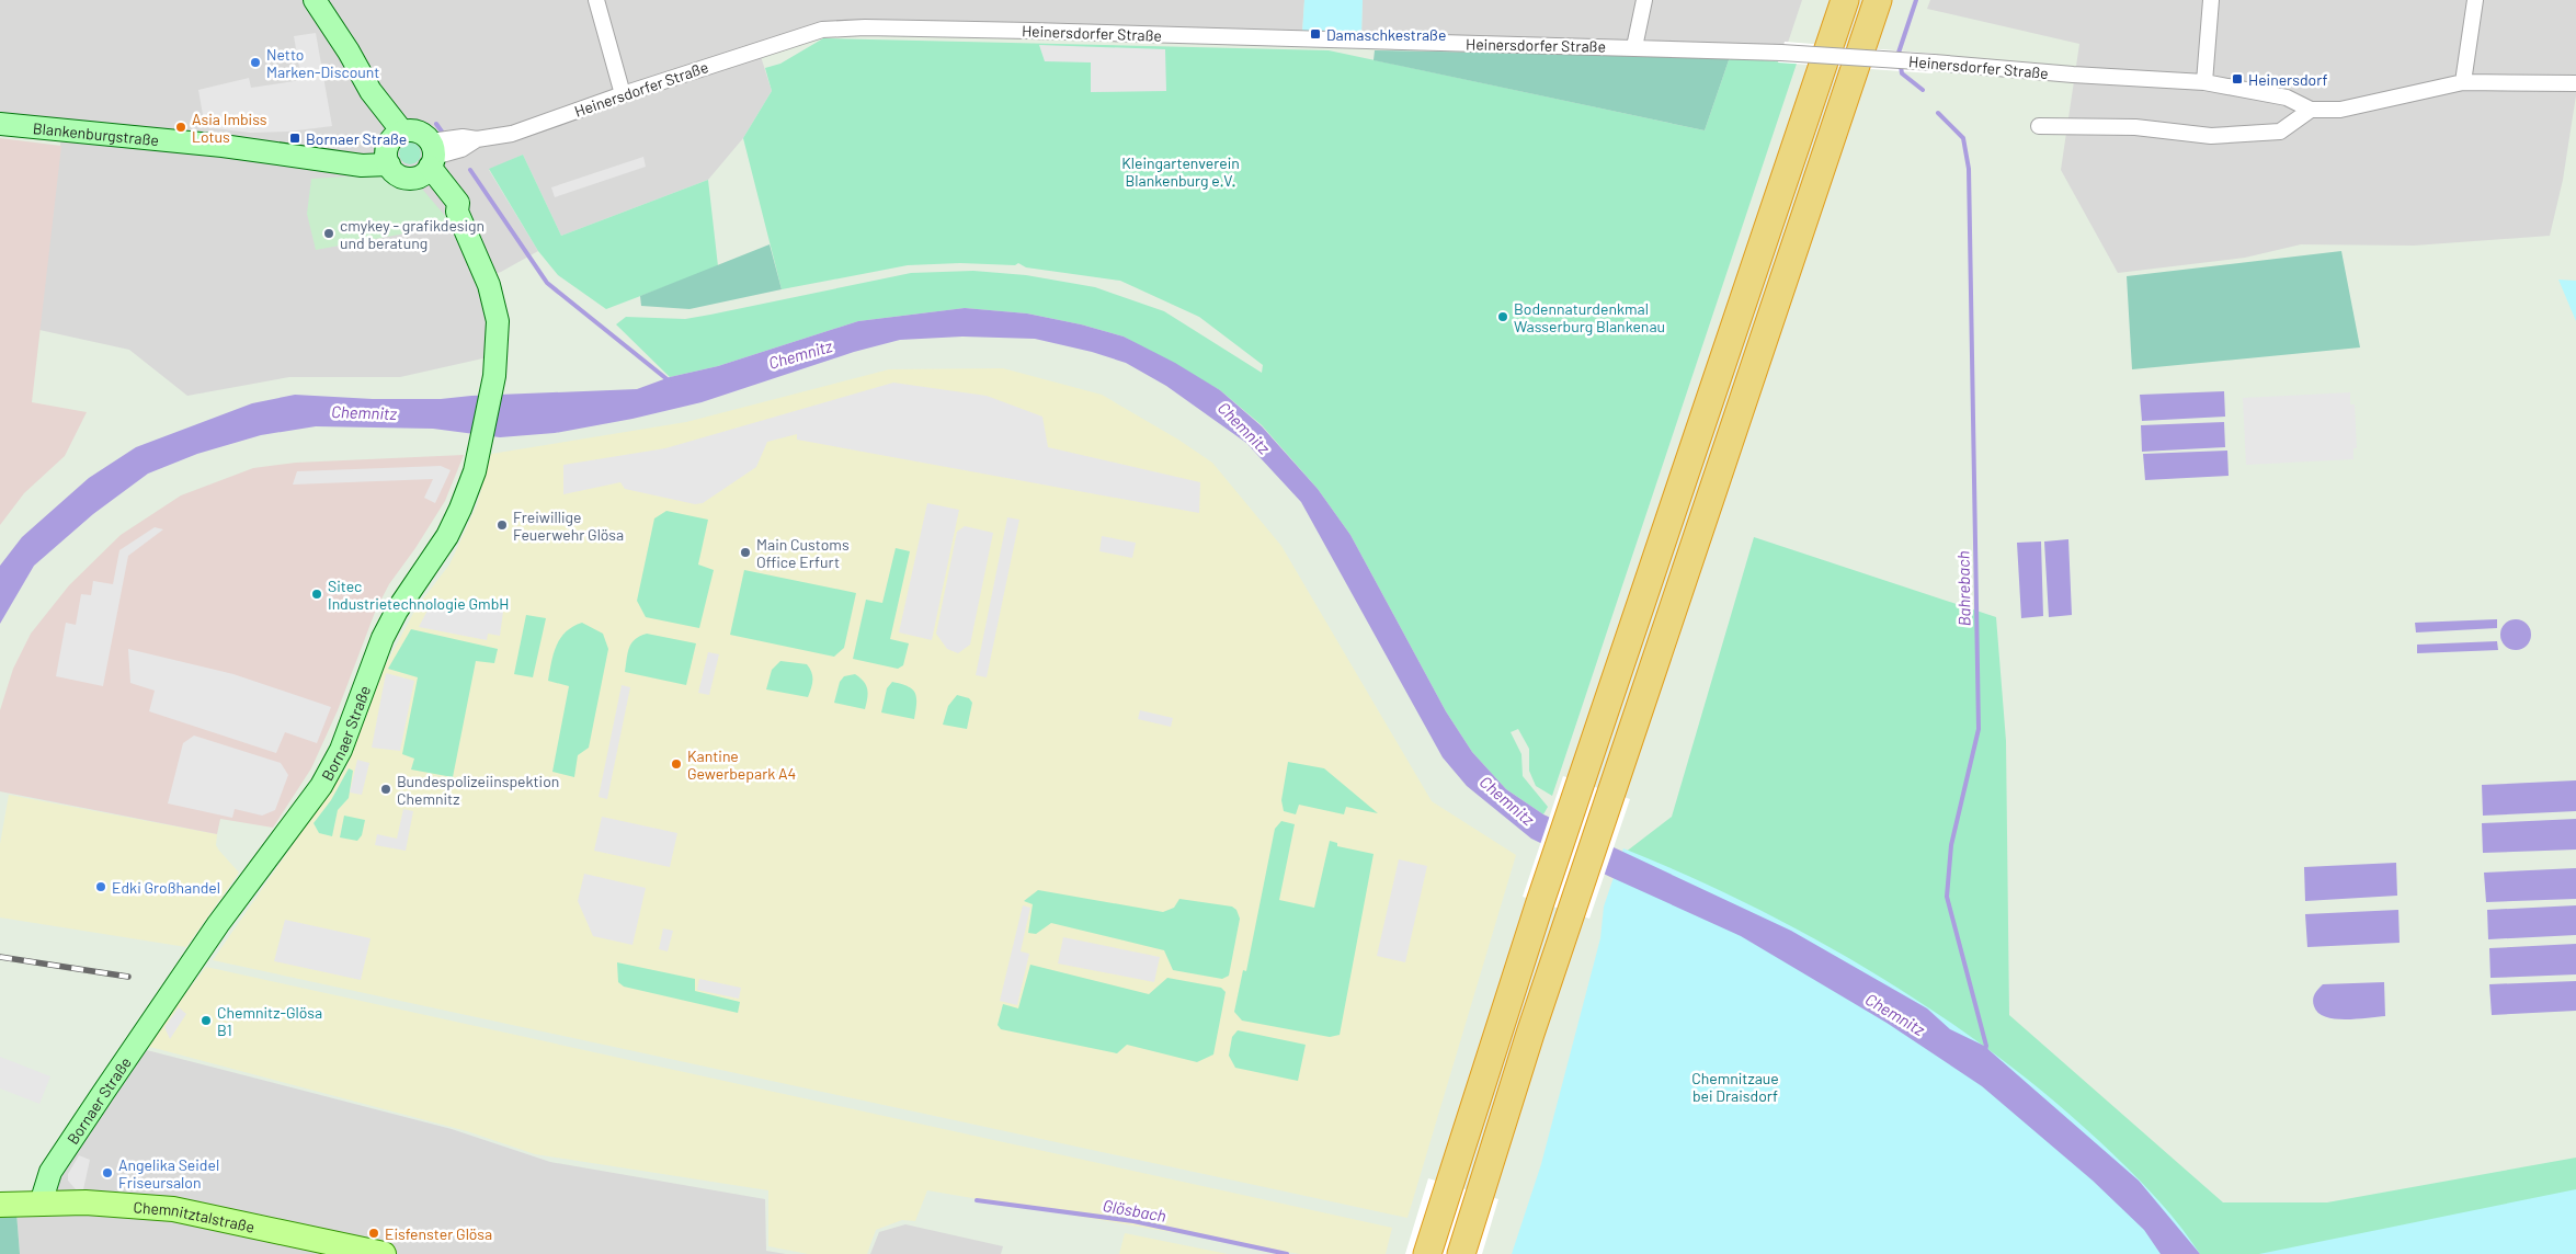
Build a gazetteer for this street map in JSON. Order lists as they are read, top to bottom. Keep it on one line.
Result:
{"streets":{"main road":["Blankenburgstraße","Bornaer Straße","Chemnitztalstraße"],"street":["Heinersdorfer Straße"]},"crossings":[["Heinersdorfer Straße","Bornaer Straße"],["Bornaer Straße","Chemnitztalstraße"]],"water":["Chemnitz","Bahrebach","Glösbach"],"parks":["Kleingartenverein Blankenburg e.V.","Chemnitzaue bei Draisdorf"],"places":{"transit":["Damaschkestraße","Heinersdorf","Bornaer Straße"],"other":["Netto Marken-Discount","Asia Imbiss Lotus","cmykey - grafikdesign und beratung","Bodennaturdenkmal Wasserburg Blankenau","Freiwillige Feuerwehr Glösa","Main Customs Office Erfurt","Sitec Industrietechnologie GmbH","Kantine Gewerbepark A4","Bundespolizeiinspektion Chemnitz","Edki Großhandel","Chemnitz-Glösa B1","Angelika Seidel Friseursalon","Eisfenster Glösa"]}}
